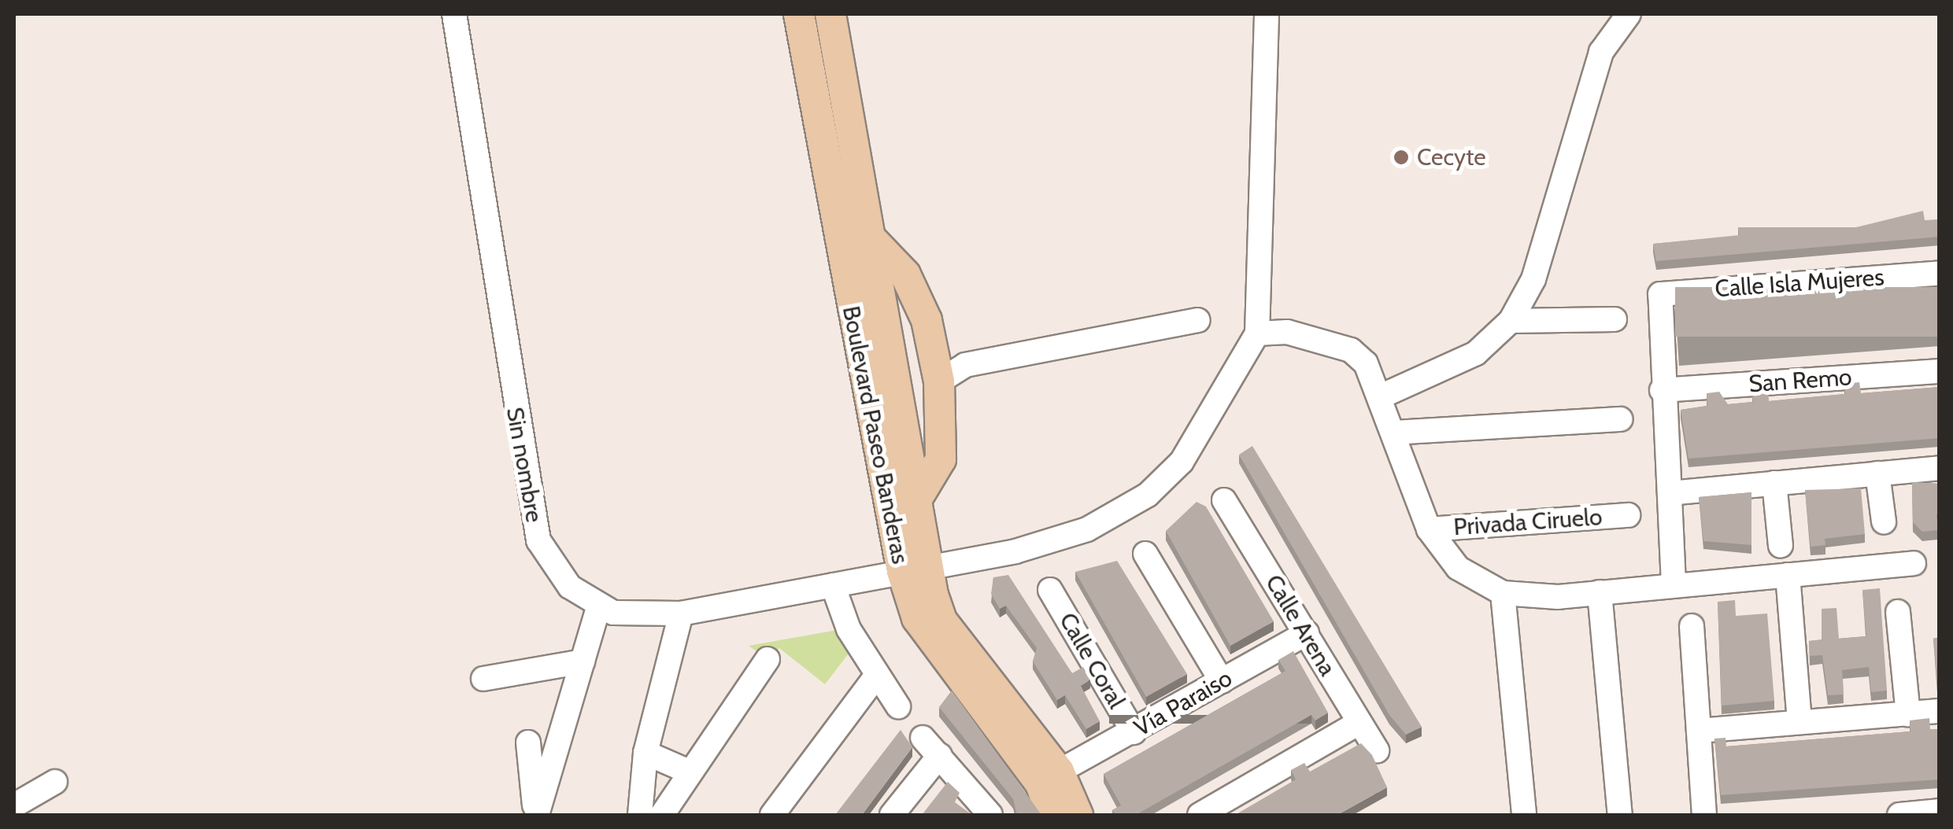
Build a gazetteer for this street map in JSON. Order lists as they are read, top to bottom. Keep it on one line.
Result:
{"streets":{"main road":["Boulevard Paseo Banderas"],"street":["Calle Isla Mujeres","San Remo","Sin nombre","Privada Ciruelo","Calle Arena","Calle Coral","Vía Paraiso"]},"crossings":[["Calle Isla Mujeres","San Remo"],["Boulevard Paseo Banderas","Sin nombre"],["Boulevard Paseo Banderas","Vía Paraiso"],["Calle Arena","Vía Paraiso"],["Calle Coral","Vía Paraiso"]],"places":["Cecyte"]}
